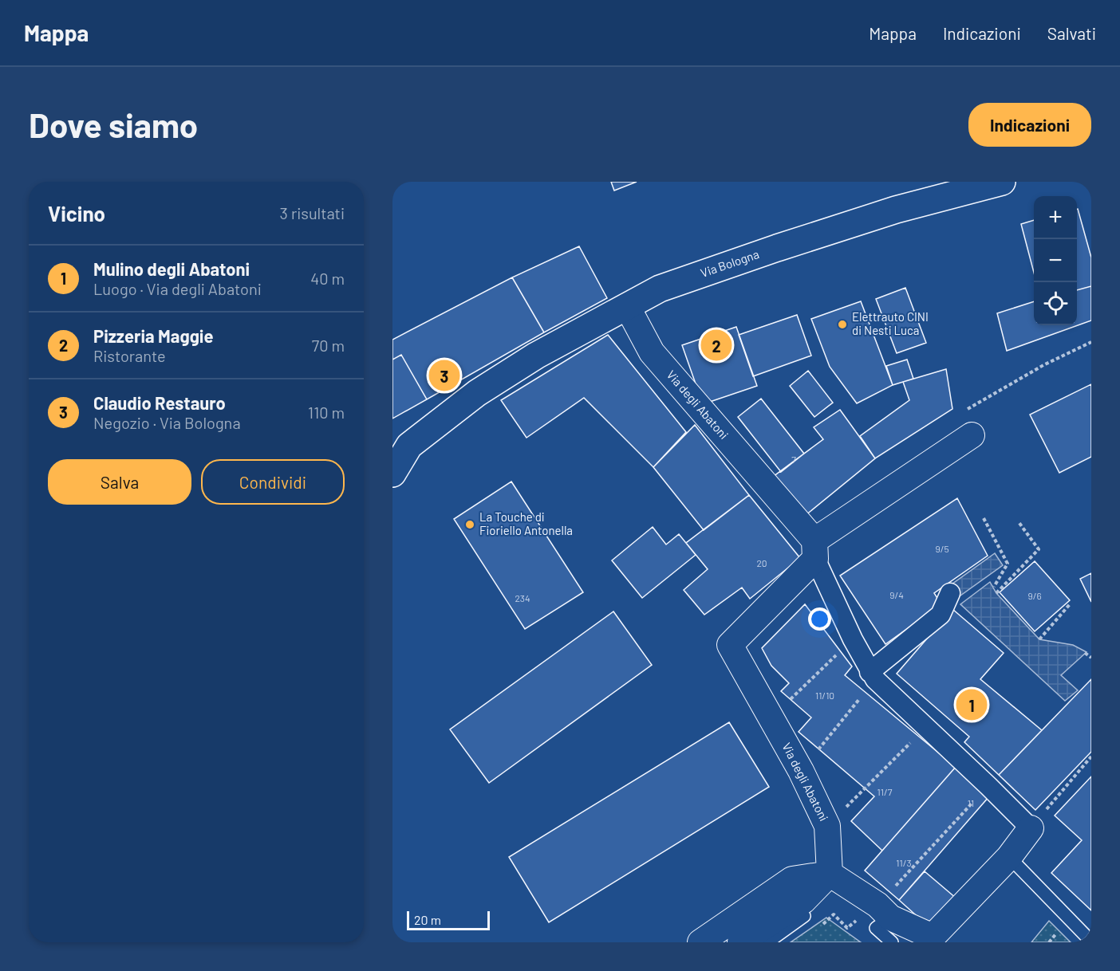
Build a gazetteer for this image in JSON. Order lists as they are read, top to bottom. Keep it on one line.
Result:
{"streets":{"street":["Via Bologna","Via degli Abatoni"]},"crossings":[["Via Bologna","Via degli Abatoni"]],"places":["Elettrauto CINI di Nesti Luca","La Touche di Fioriello Antonella"],"house_numbers":["7","9/5","20","9/4","9/6","234","11/10","11/7","11","11/3"],"scale_bar":"20 m","page":{"header":"Mappa","nav":["Mappa","Indicazioni","Salvati"],"buttons":["Indicazioni",["Salva","Condividi"]],"title":"Dove siamo","heading":["Vicino","3 risultati"],"map_buttons":["+","−"],"list":[{"mark":"1","name":"Mulino degli Abatoni","note":"Luogo · Via degli Abatoni","value":"40 m"},{"mark":"2","name":"Pizzeria Maggie","note":"Ristorante","value":"70 m"},{"mark":"3","name":"Claudio Restauro","note":"Negozio · Via Bologna","value":"110 m"}],"pins":["2","3","1"],"scale":"20 m"}}
